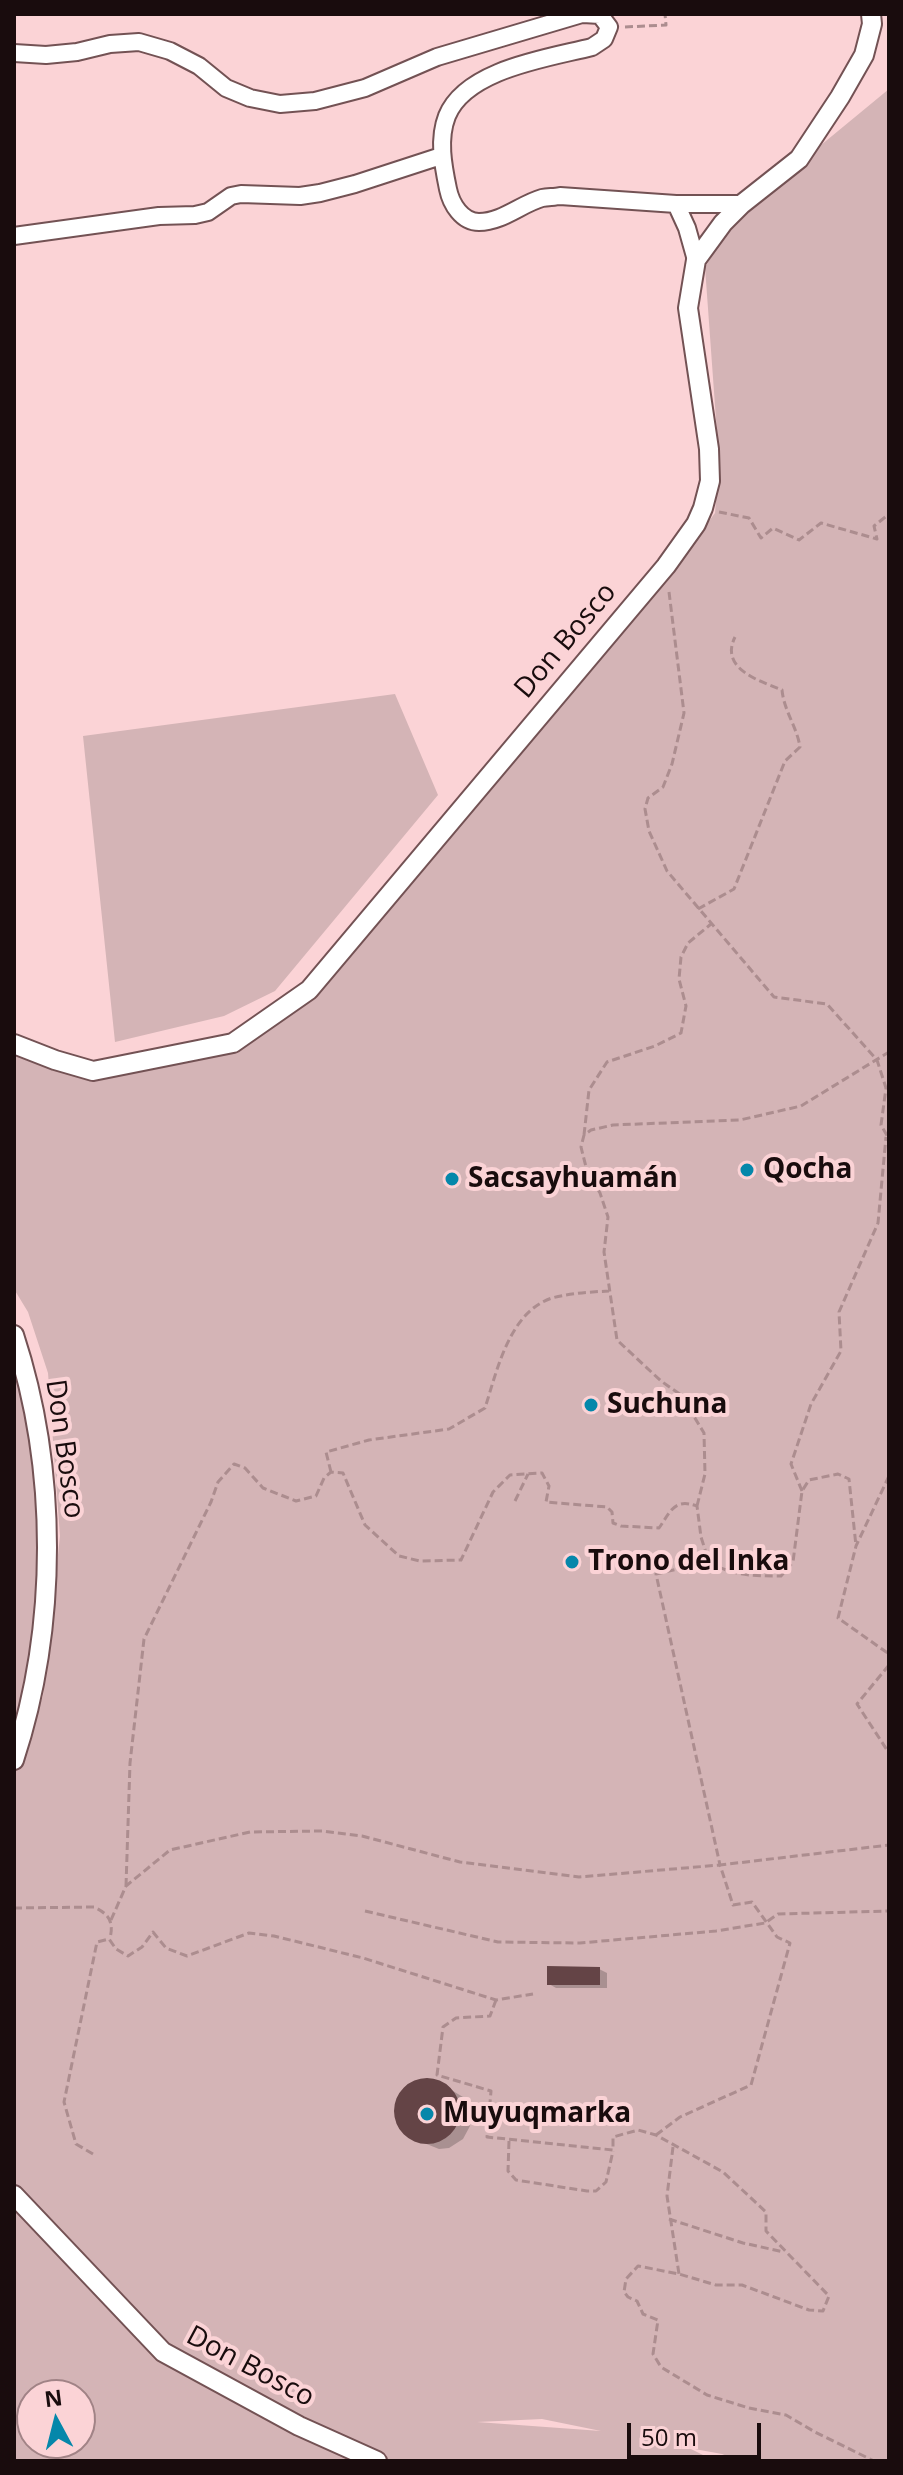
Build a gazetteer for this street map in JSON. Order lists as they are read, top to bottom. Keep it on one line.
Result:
{"streets":{"street":["Don Bosco"]},"places":["Qocha","Sacsayhuamán","Suchuna","Trono del Inka","Muyuqmarka"],"scale_bar":"50 m","north":"top"}
